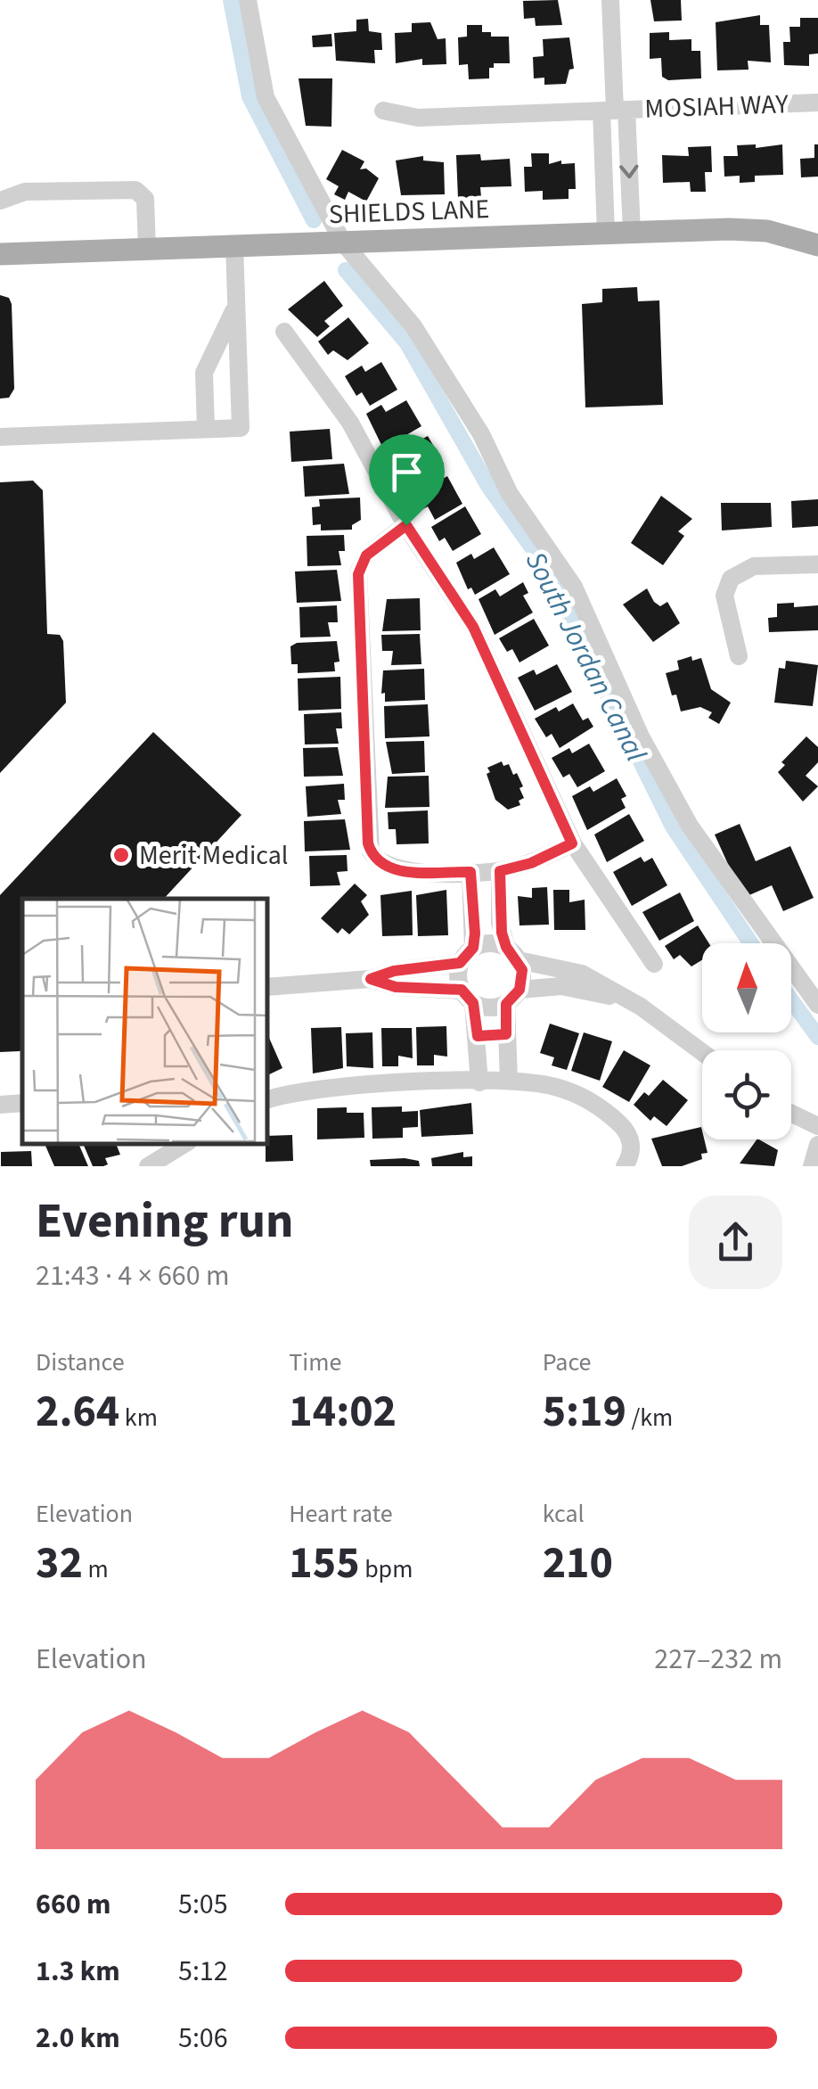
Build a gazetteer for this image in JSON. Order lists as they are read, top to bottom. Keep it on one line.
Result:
{"streets":{"main road":["SHIELDS LANE"],"street":["MOSIAH WAY"]},"water":["South Jordan Canal"],"places":["Merit Medical"],"north":"top","page":{"heading":["Evening run","21:43 · 4 × 660 m"],"stats":[["Distance","2.64 km"],["Time","14:02"],["Pace","5:19 /km"],["Elevation","32 m"],["Heart rate","155 bpm"],["kcal","210"]],"chart":["Elevation","227–232 m"],"list":[{"name":"660 m","note":"5:05"},{"name":"1.3 km","note":"5:12"},{"name":"2.0 km","note":"5:06"}]}}
